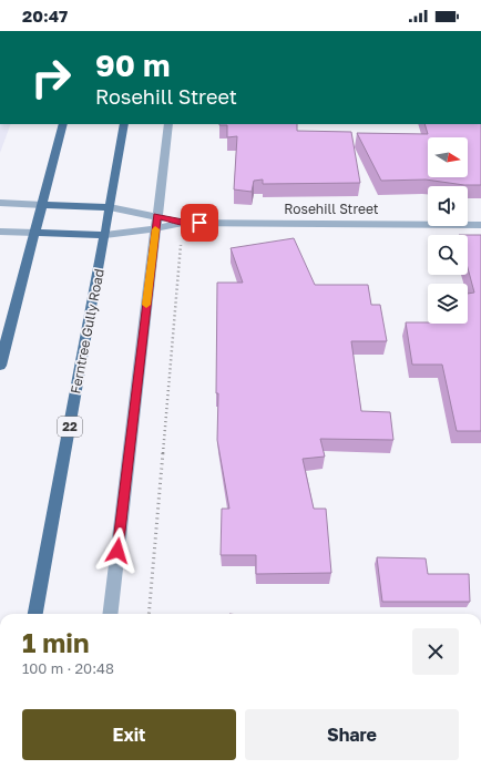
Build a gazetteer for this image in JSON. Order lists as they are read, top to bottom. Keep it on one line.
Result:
{"streets":{"main road":["Ferntree Gully Road","22"],"street":["Rosehill Street"]},"crossings":[["Rosehill Street","Ferntree Gully Road"]],"north":"right","page":{"status":"20:47","turn":["90 m","Rosehill Street"],"heading":["1 min","100 m · 20:48"],"buttons":["Exit","Share"]}}
